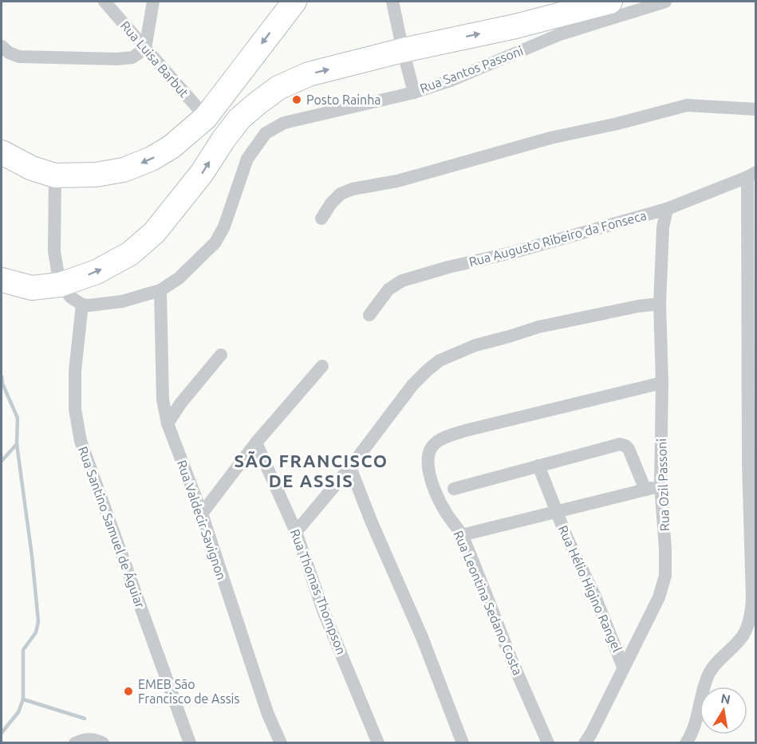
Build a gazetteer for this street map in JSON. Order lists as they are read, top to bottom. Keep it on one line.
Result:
{"streets":{"street":["Rua Luisa Barbut","Rua Santos Passoni","Rua Augusto Ribeiro da Fonseca","Rua Ozil Passoni","Rua Valdecir Savignon","Rua Santino Samuel de Águiar","Rua Hélio Higino Rangel","Rua Thomas Thompson","Rua Leontina Sedano Costa"]},"crossings":[["Rua Santos Passoni","Rua Valdecir Savignon"],["Rua Santos Passoni","Rua Santino Samuel de Águiar"],["Rua Augusto Ribeiro da Fonseca","Rua Ozil Passoni"],["Rua Ozil Passoni","Rua Hélio Higino Rangel"],["Rua Ozil Passoni","Rua Leontina Sedano Costa"]],"districts":["SÃO FRANCISCO DE ASSIS"],"places":["Posto Rainha","EMEB São Francisco de Assis"],"north":"top"}
